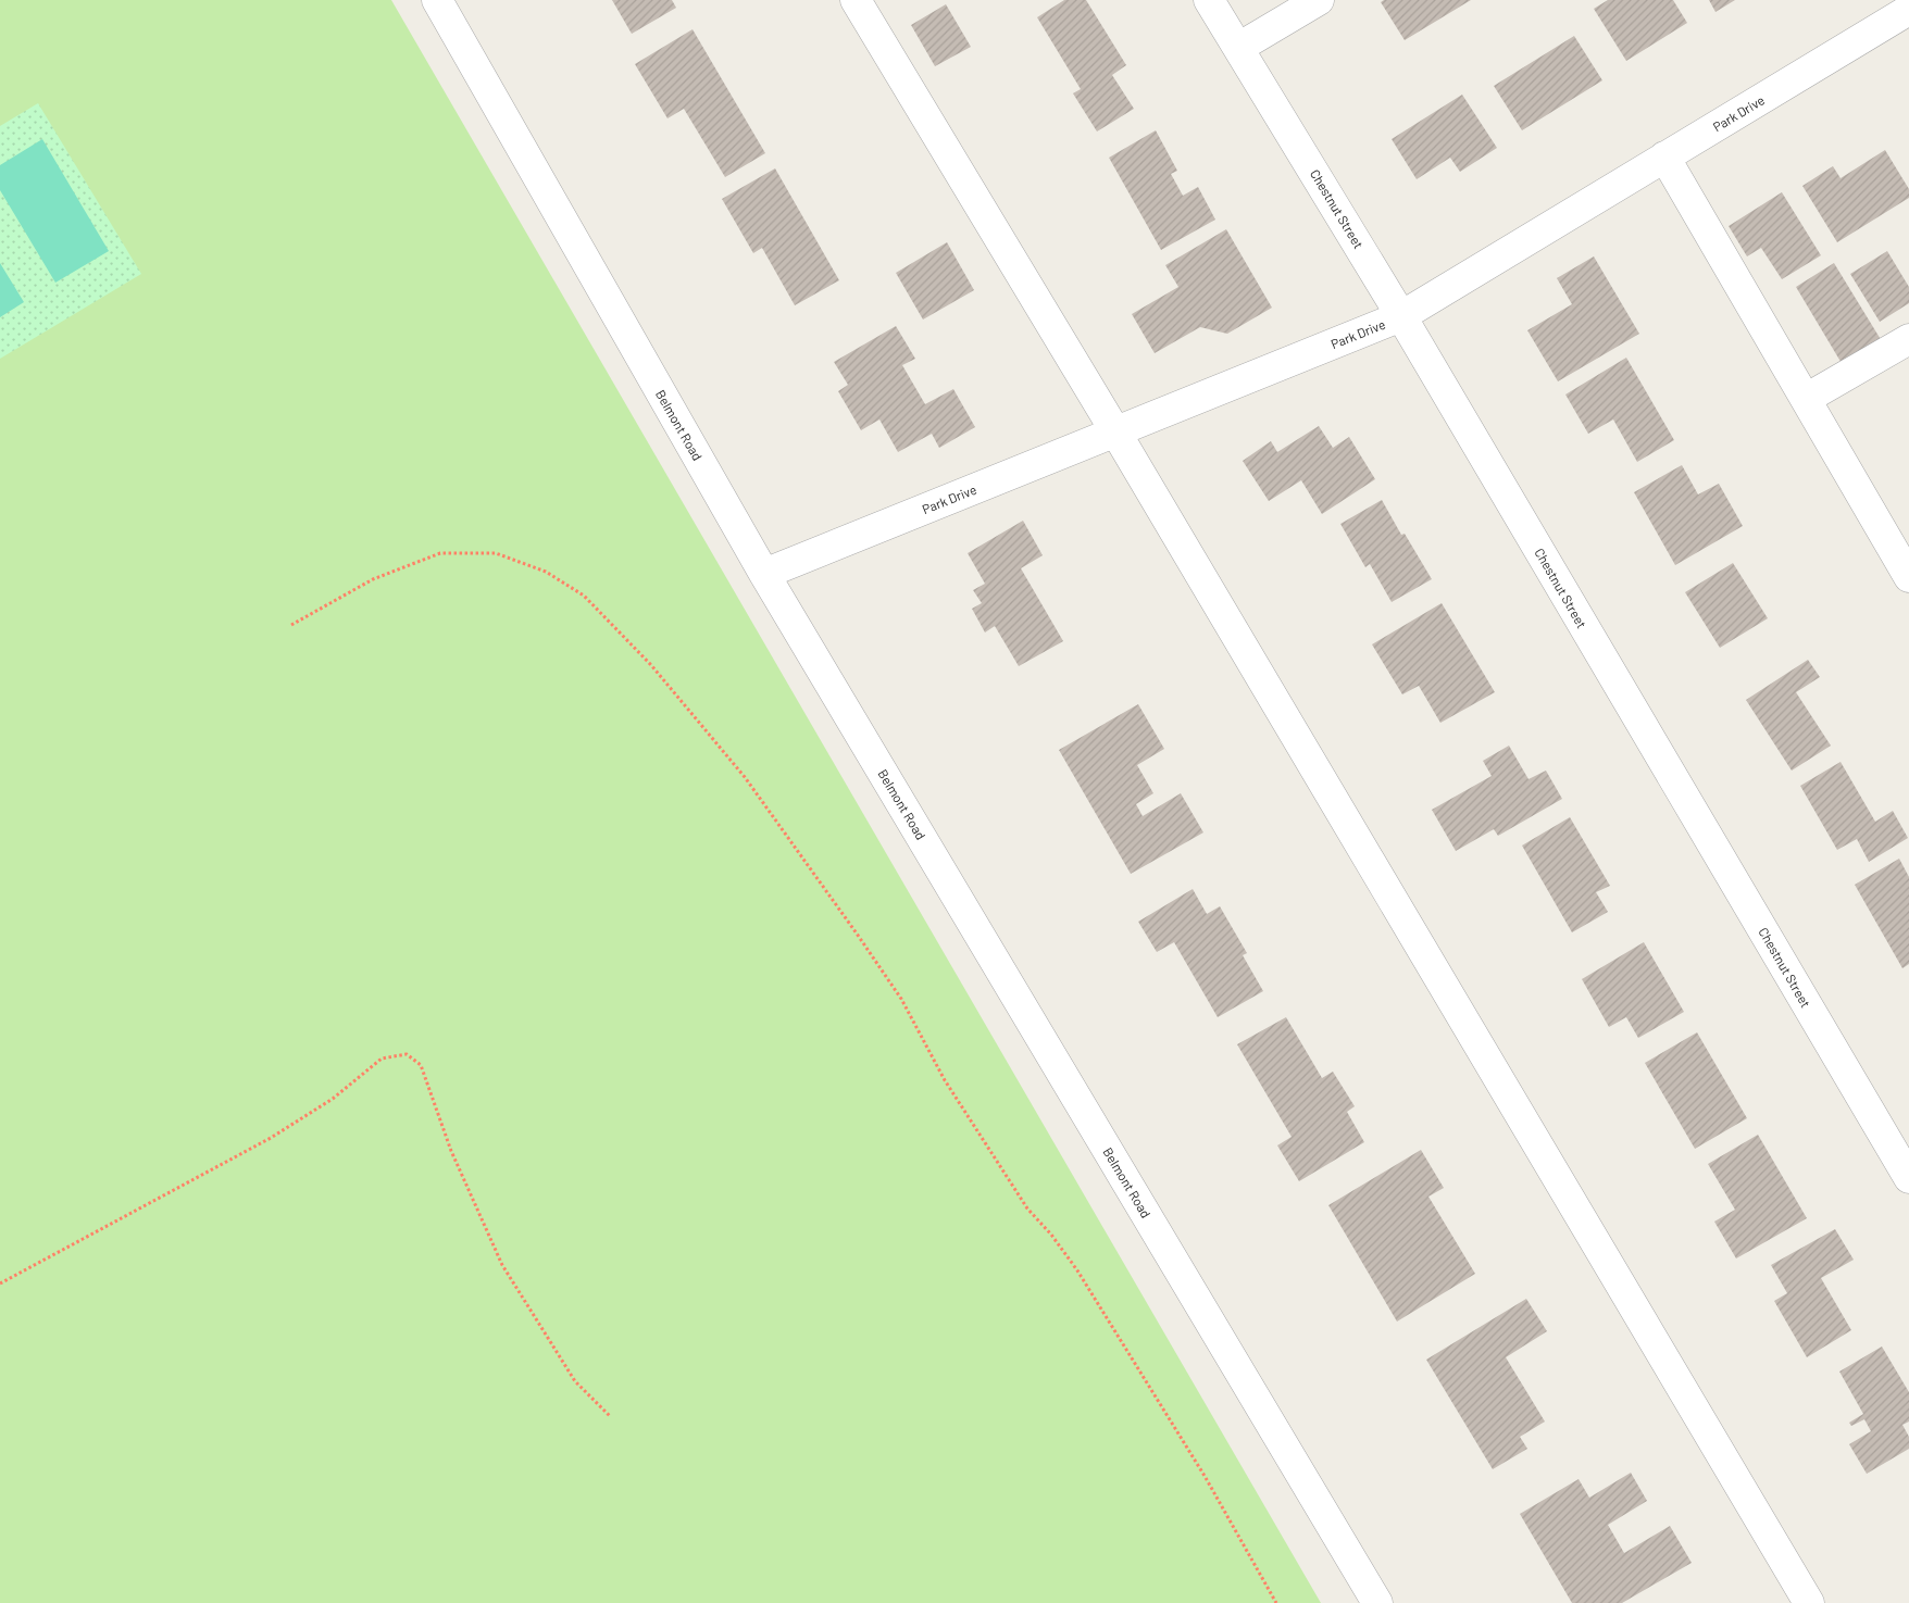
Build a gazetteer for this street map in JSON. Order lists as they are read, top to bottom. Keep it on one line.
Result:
{"streets":{"street":["Park Drive","Chestnut Street","Belmont Road"]},"crossings":[["Park Drive","Chestnut Street"],["Park Drive","Belmont Road"]]}
